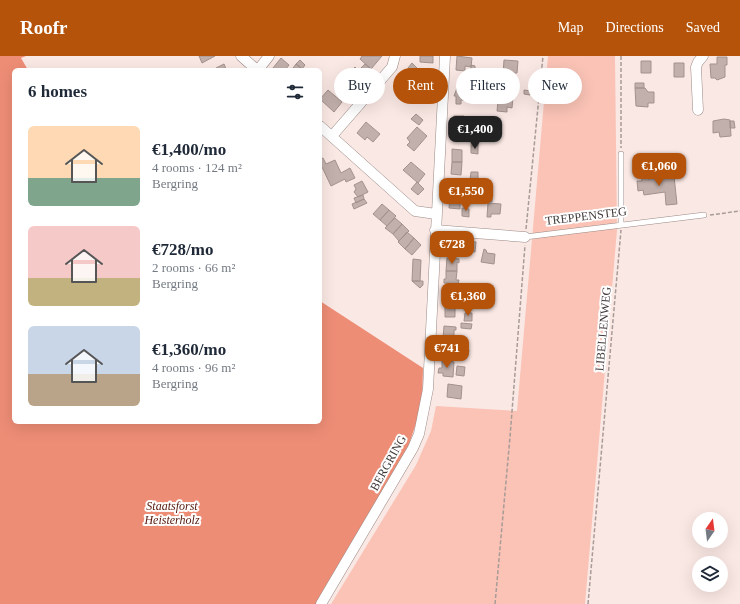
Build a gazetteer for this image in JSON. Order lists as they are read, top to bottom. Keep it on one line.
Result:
{"streets":{"street":["TREPPENSTEG","BERGRING"],"path":["LIBELLENWEG"]},"crossings":[["TREPPENSTEG","LIBELLENWEG"],["TREPPENSTEG","BERGRING"]],"parks":["Staatsforst Heisterholz"],"north":"top","page":{"header":"Roofr","nav":["Map","Directions","Saved"],"chip":["Buy","Rent","Filters","New"],"heading":"6 homes","price":["€1,400","€1,060","€1,550","€728","€1,360","€741"],"list":[{"name":"€1,400/mo","note":"4 rooms · 124 m² · Bergring"},{"name":"€728/mo","note":"2 rooms · 66 m² · Bergring"},{"name":"€1,360/mo","note":"4 rooms · 96 m² · Bergring"}]}}
